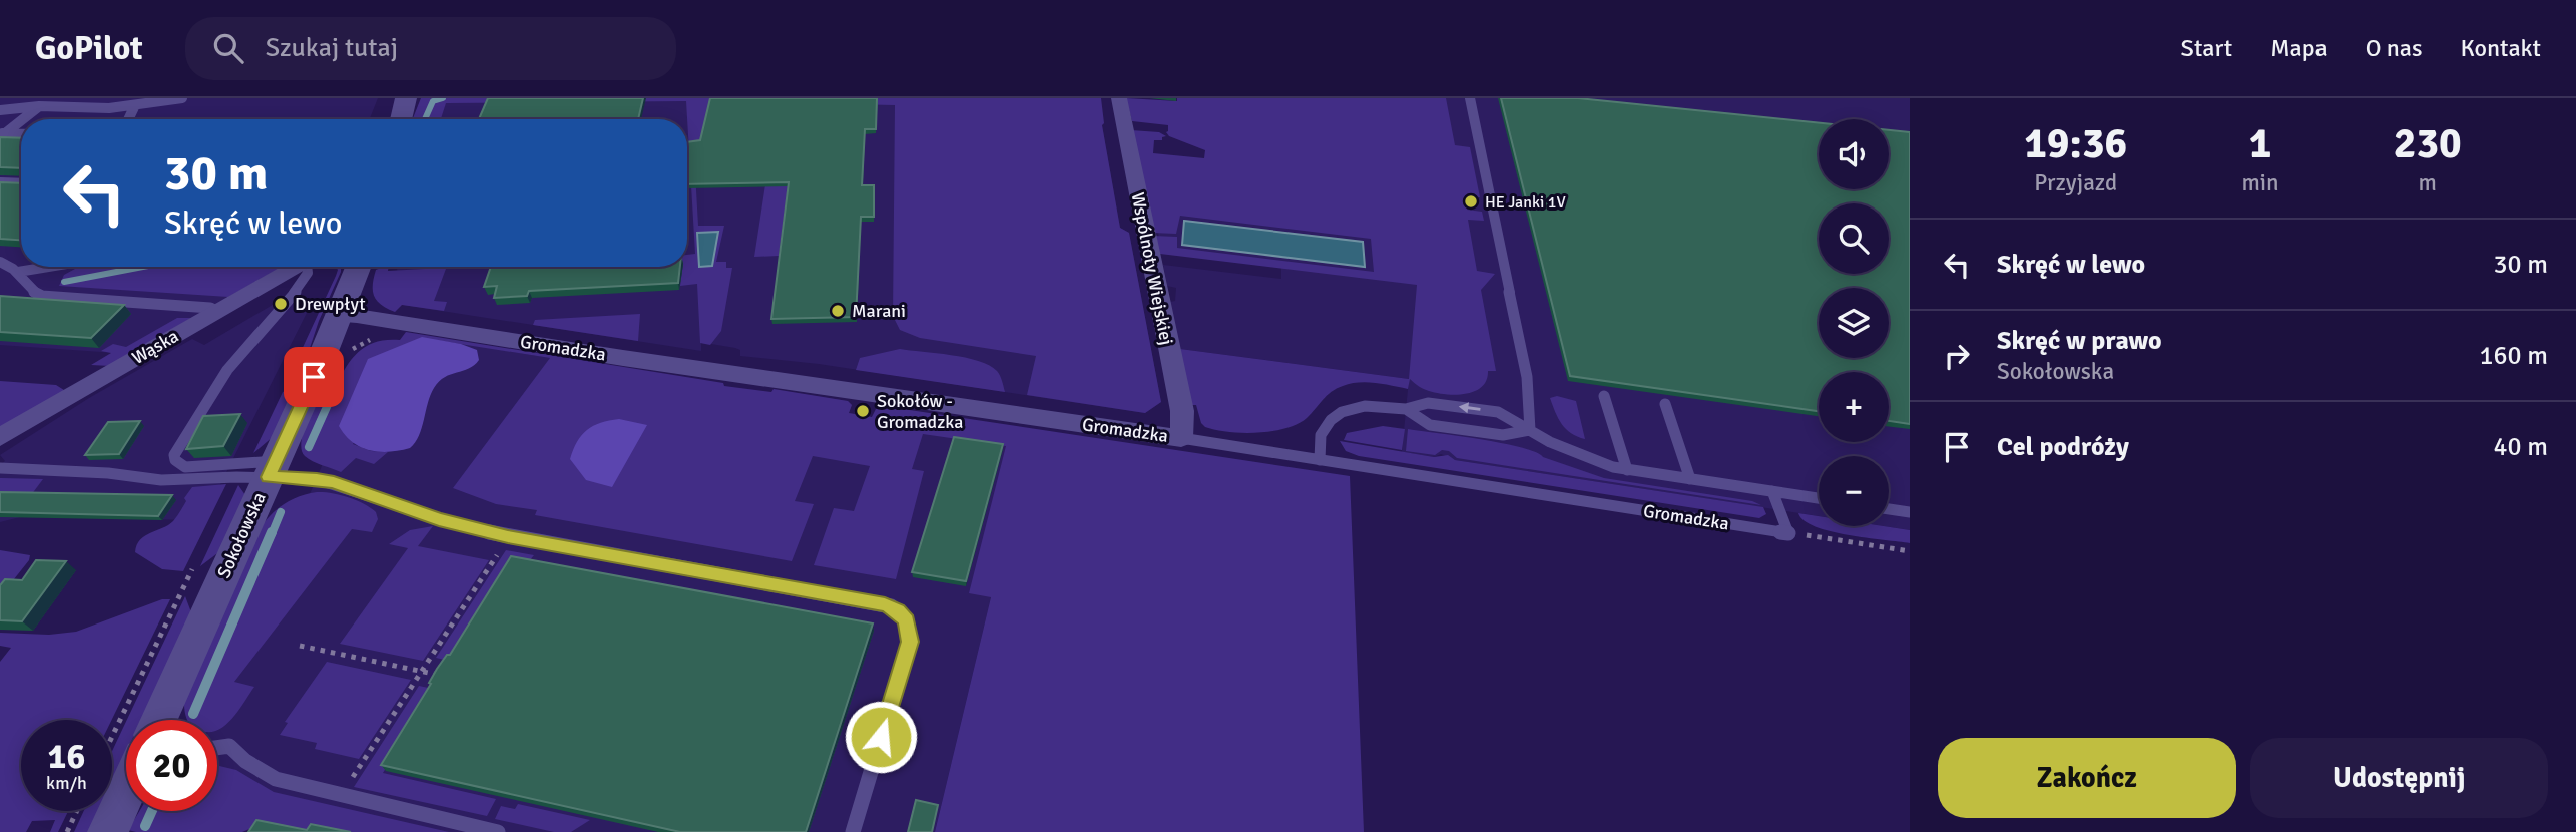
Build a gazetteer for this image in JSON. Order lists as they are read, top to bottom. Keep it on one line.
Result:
{"streets":{"street":["Wspólnoty Wiejskiej","Wąska","Gromadzka","Sokołowska"]},"crossings":[["Wspólnoty Wiejskiej","Gromadzka"],["Gromadzka","Sokołowska"]],"places":["HE Janki 1V","Drewpłyt","Marani","Sokołów - Gromadzka"],"page":{"header":"GoPilot","search":"Szukaj tutaj","nav":["Start","Mapa","O nas","Kontakt"],"eta":["19:36","Przyjazd","1","min","230","m"],"map_buttons":["+","−"],"turn":["30 m","Skręć w lewo"],"list":[{"name":"Skręć w lewo","value":"30 m"},{"name":"Skręć w prawo","note":"Sokołowska","value":"160 m"},{"name":"Cel podróży","value":"40 m"}],"speed":"16 km/h","limit":"20","buttons":["Zakończ","Udostępnij"]}}
